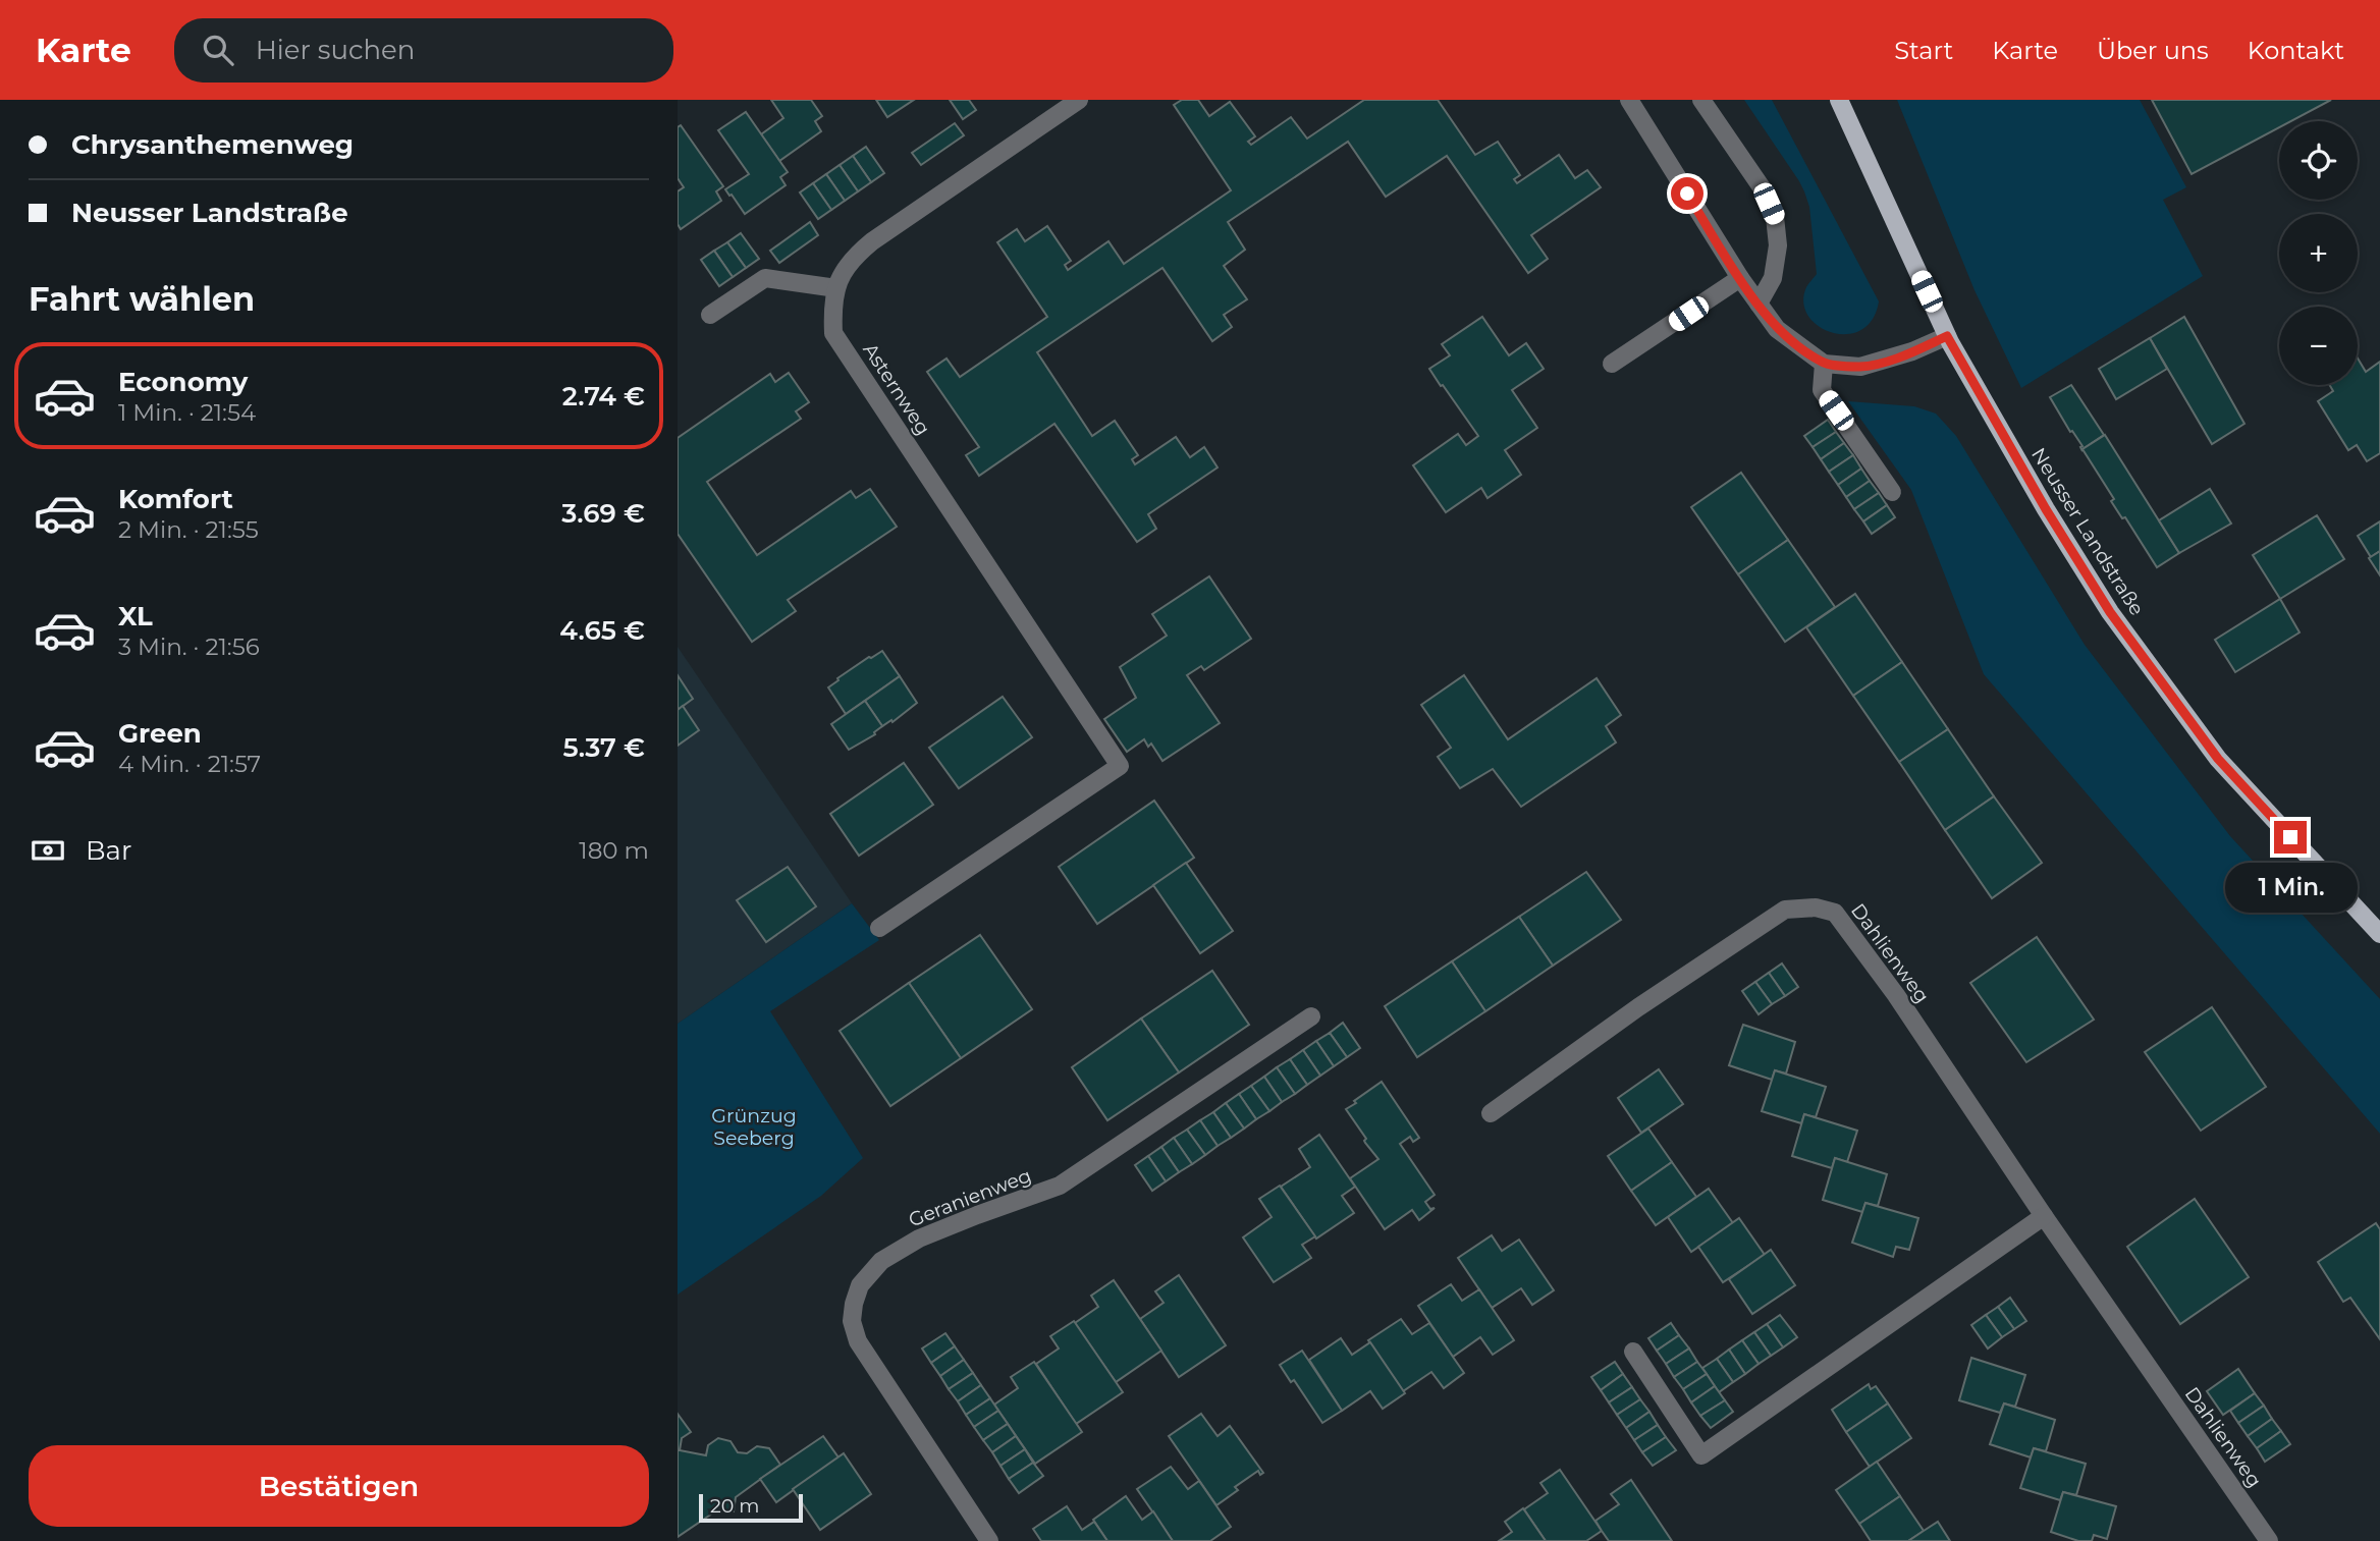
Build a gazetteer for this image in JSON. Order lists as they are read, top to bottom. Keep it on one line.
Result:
{"streets":{"main road":["Neusser Landstraße"],"street":["Asternweg","Dahlienweg","Geranienweg"]},"parks":["Grünzug Seeberg"],"scale_bar":"20 m","page":{"header":"Karte","search":"Hier suchen","nav":["Start","Karte","Über uns","Kontakt"],"banner":["Chrysanthemenweg","Neusser Landstraße"],"map_buttons":["+","−"],"heading":"Fahrt wählen","list":[{"name":"Economy","note":"1 Min. · 21:54","value":"2.74 €"},{"name":"Komfort","note":"2 Min. · 21:55","value":"3.69 €"},{"name":"XL","note":"3 Min. · 21:56","value":"4.65 €"},{"name":"Green","note":"4 Min. · 21:57","value":"5.37 €"}],"pay":["Bar","180 m"],"bubble":"1 Min.","buttons":"Bestätigen","scale":"20 m"}}
